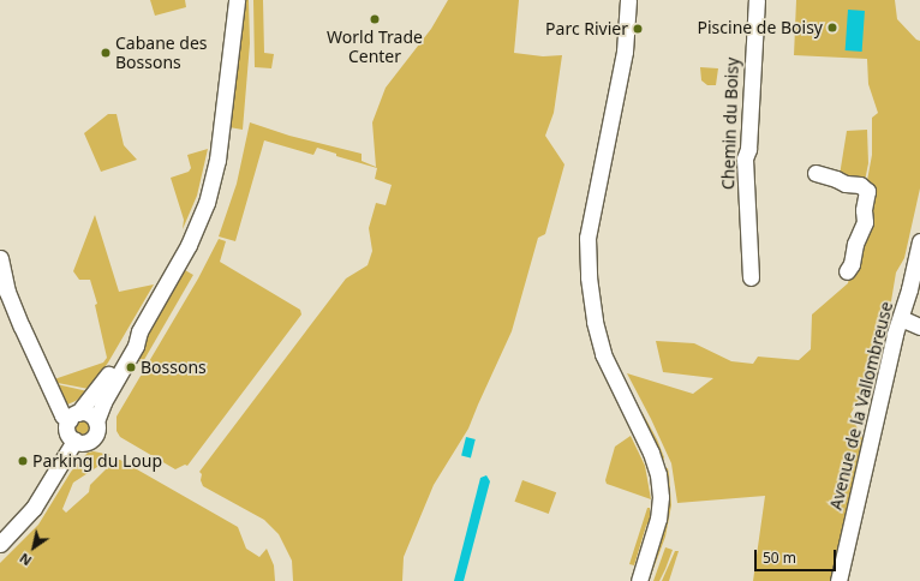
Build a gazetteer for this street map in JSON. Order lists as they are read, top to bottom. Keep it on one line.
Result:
{"streets":{"street":["Chemin du Boisy","Avenue de la Vallombreuse"]},"places":["World Trade Center","Piscine de Boisy","Parc Rivier","Cabane des Bossons","Bossons","Parking du Loup"],"scale_bar":"50 m","north":"bottom left"}
